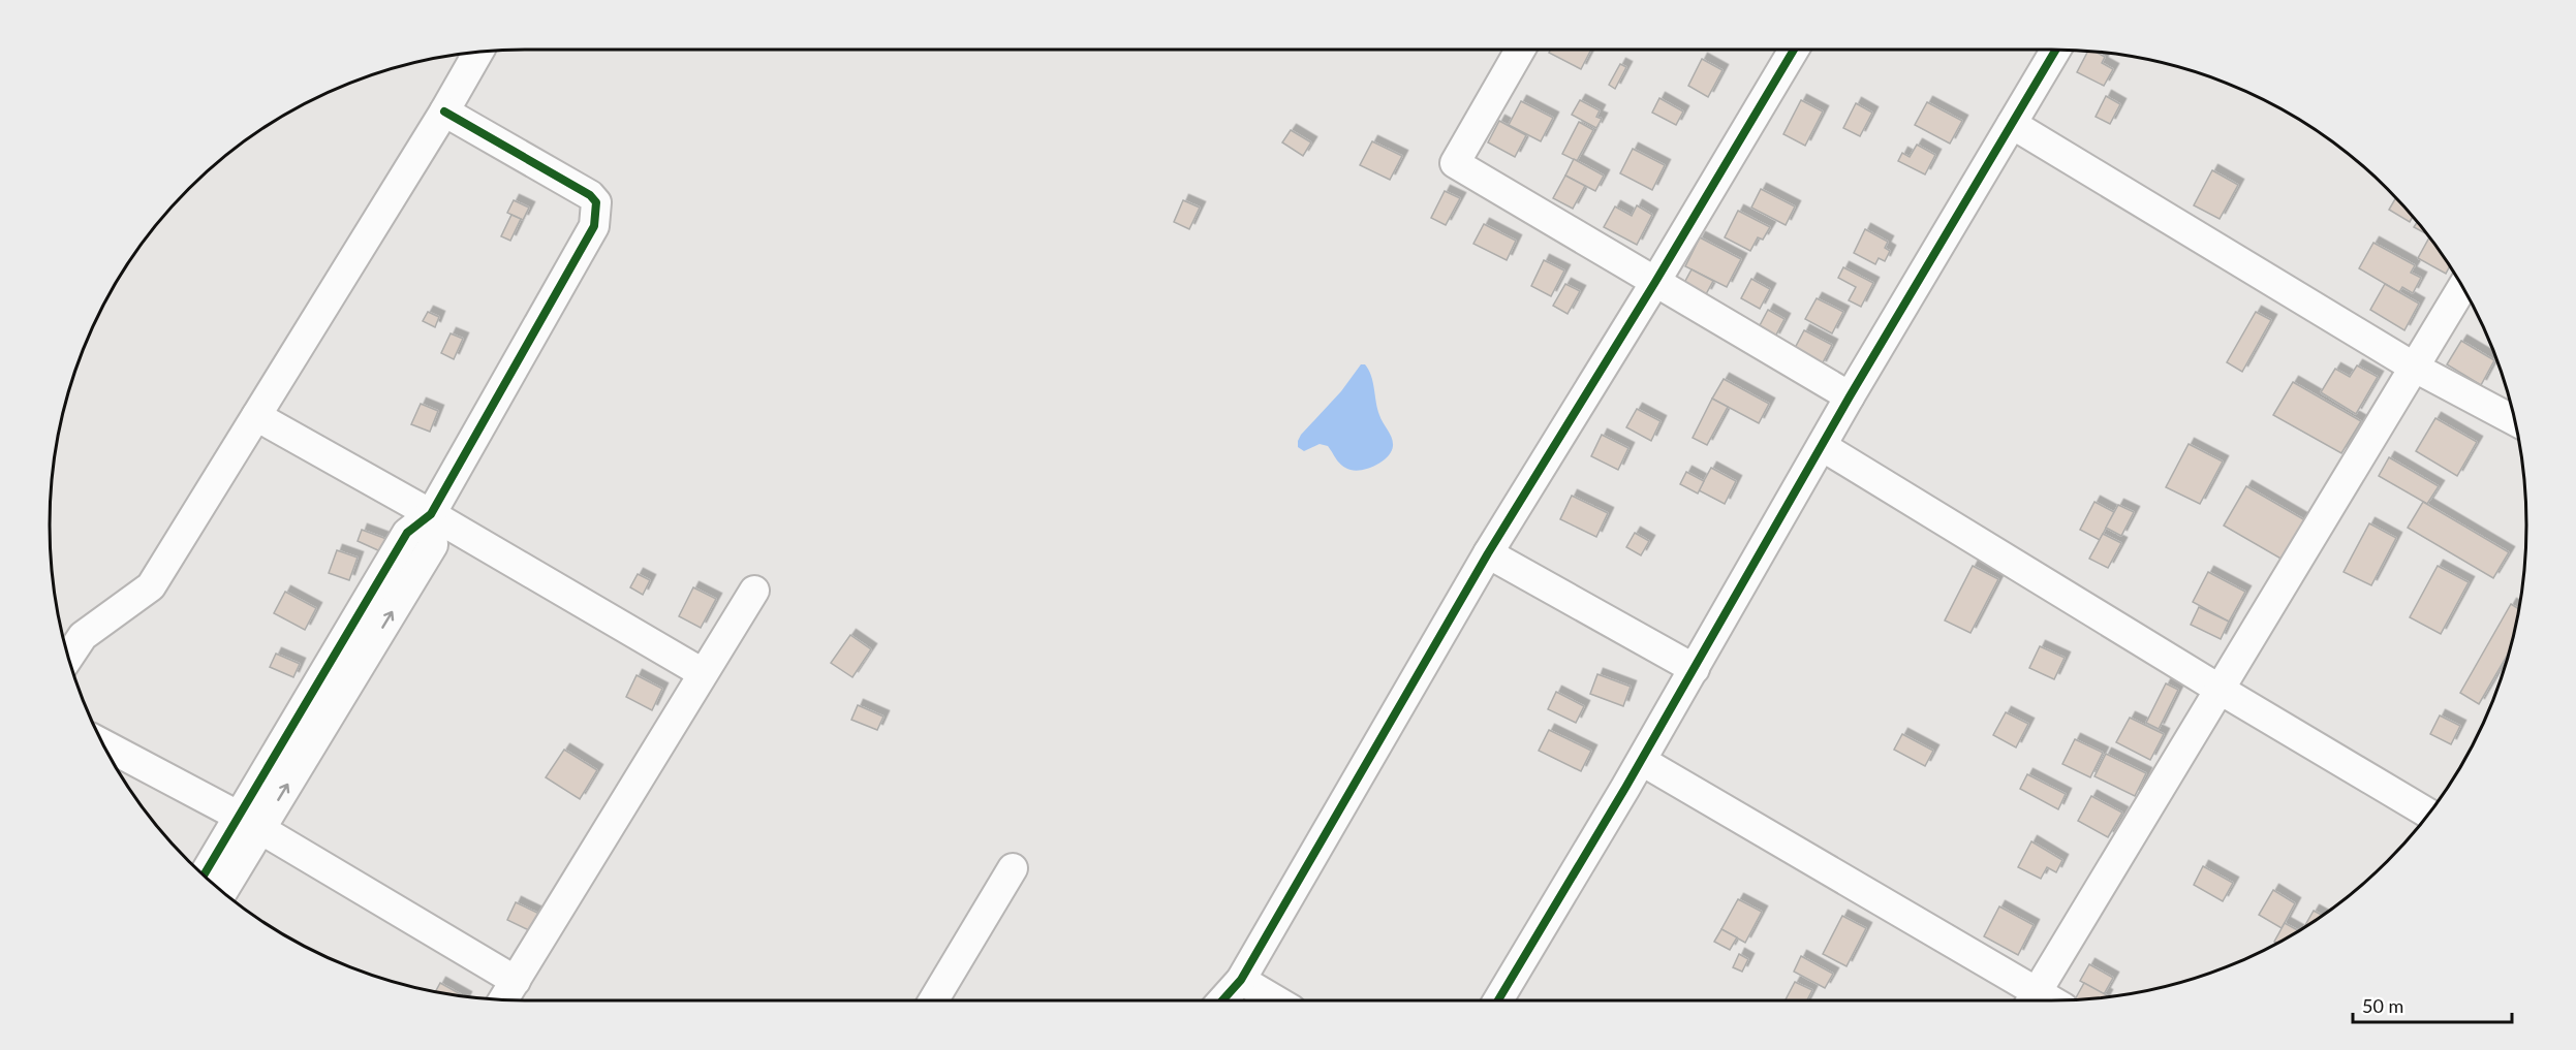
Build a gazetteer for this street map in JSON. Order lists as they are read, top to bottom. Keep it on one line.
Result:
{"scale_bar":"50 m"}
